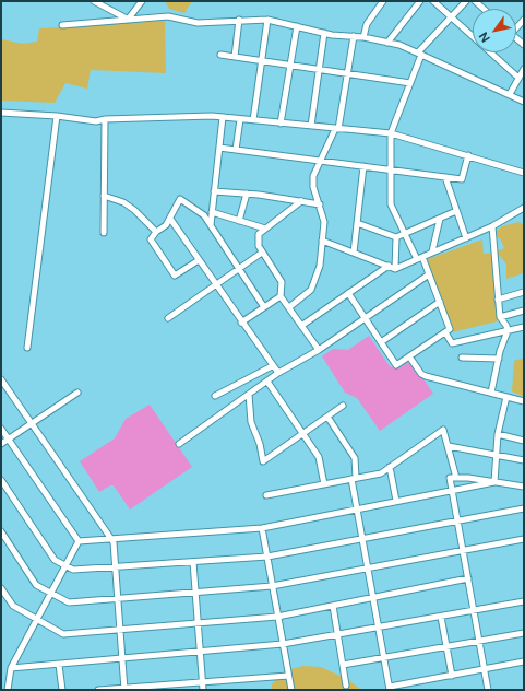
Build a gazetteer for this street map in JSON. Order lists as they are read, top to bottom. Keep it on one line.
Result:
{"north":"bottom left"}
